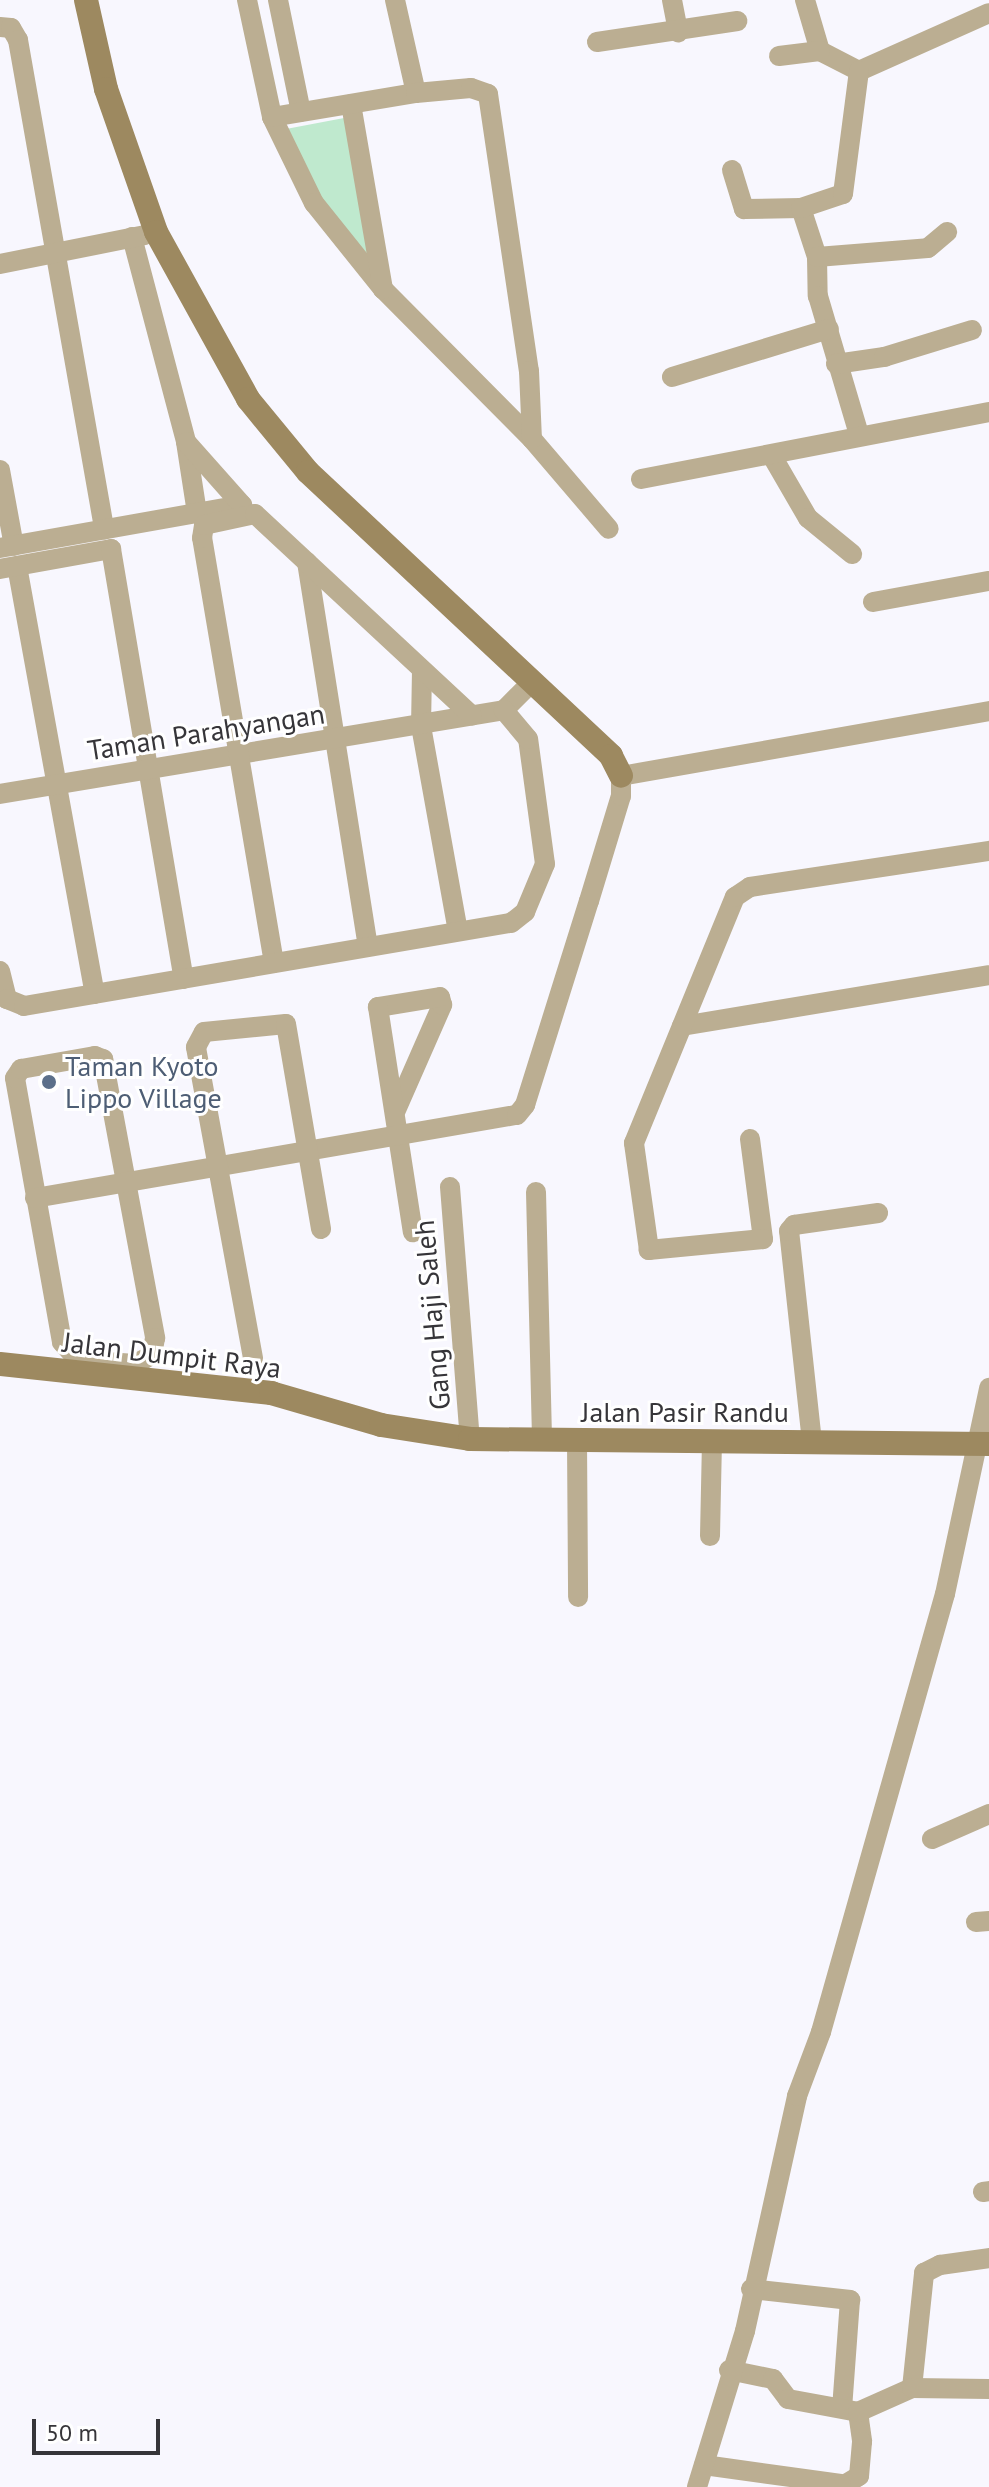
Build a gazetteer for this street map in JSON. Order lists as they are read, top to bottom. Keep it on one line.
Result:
{"streets":{"main road":["Jalan Dumpit Raya","Jalan Pasir Randu"],"street":["Taman Parahyangan","Gang Haji Saleh"]},"crossings":[["Gang Haji Saleh","Jalan Pasir Randu"],["Jalan Dumpit Raya","Jalan Pasir Randu"]],"places":["Taman Kyoto Lippo Village"],"scale_bar":"50 m"}
